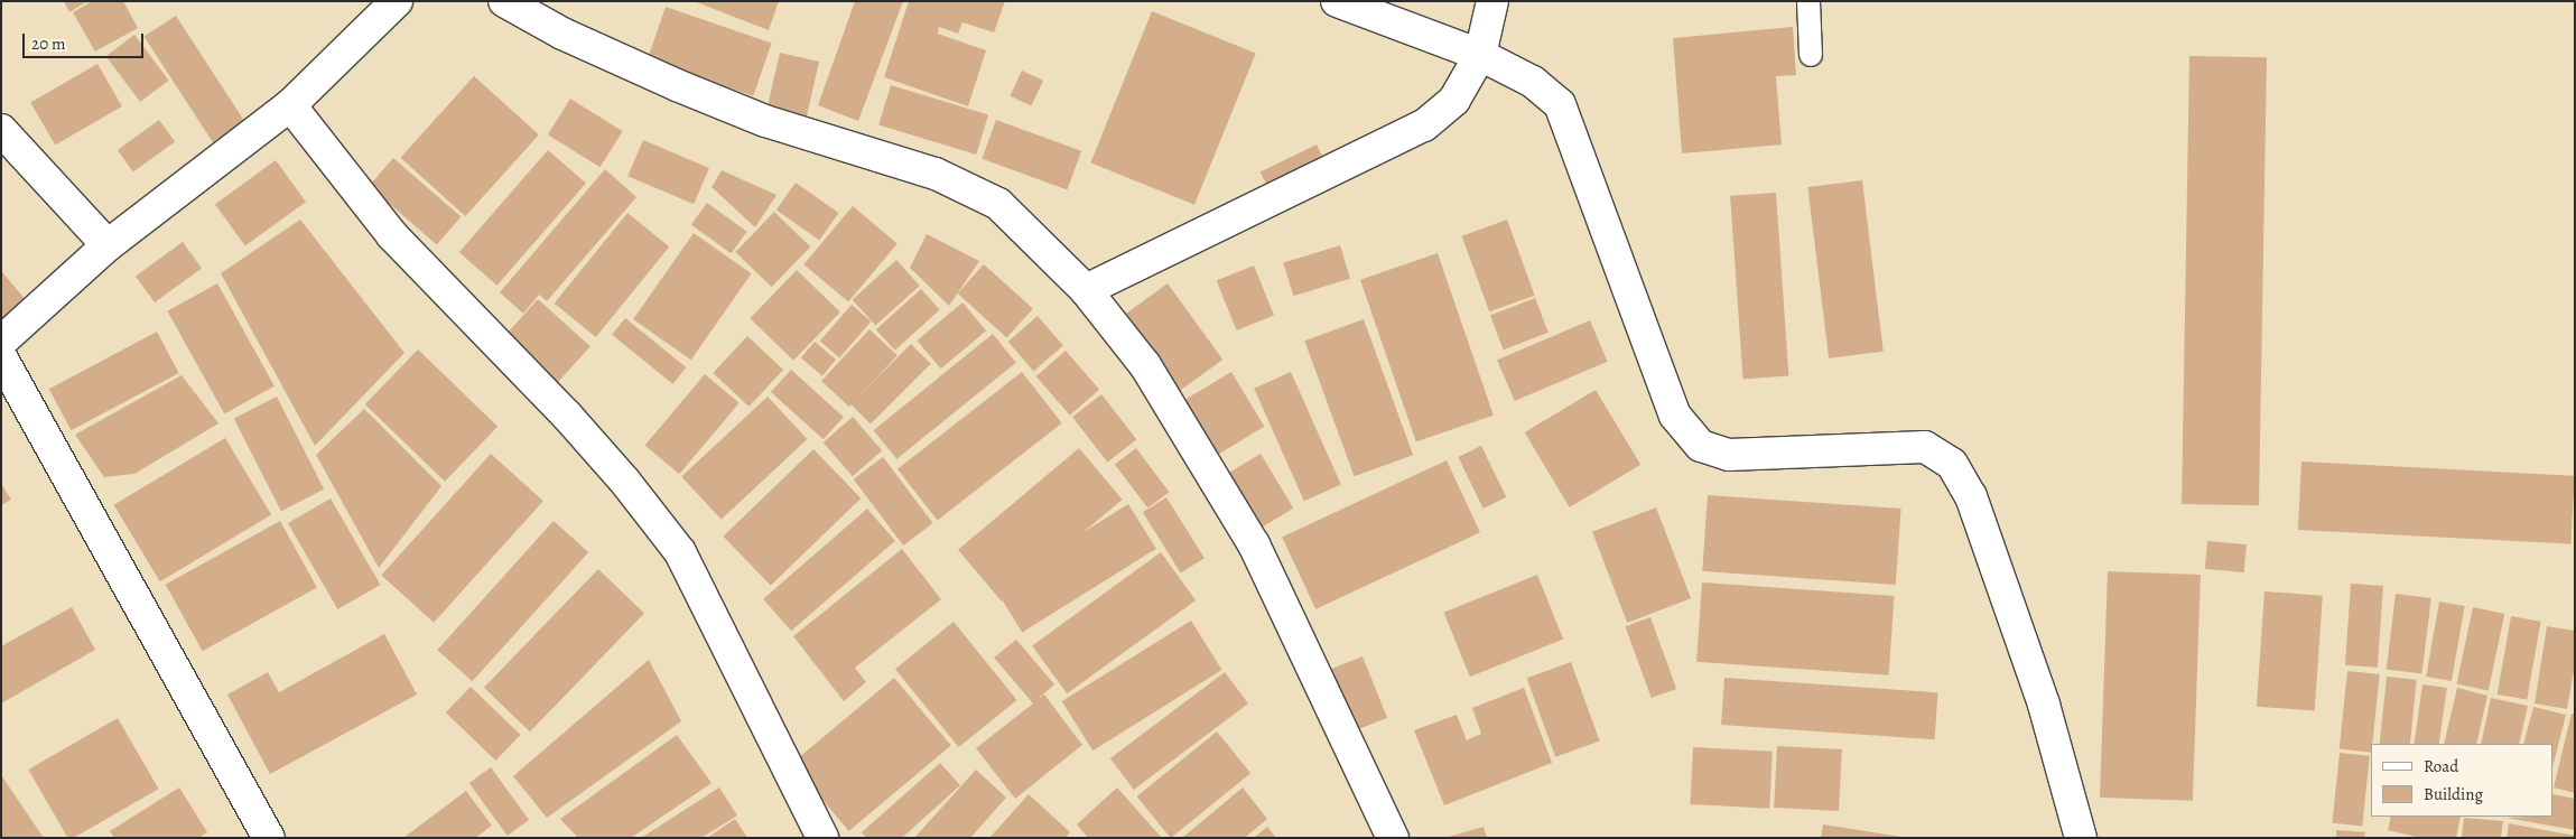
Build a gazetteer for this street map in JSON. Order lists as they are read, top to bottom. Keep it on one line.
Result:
{"legend":["Road","Building"],"scale_bar":"20 m"}
